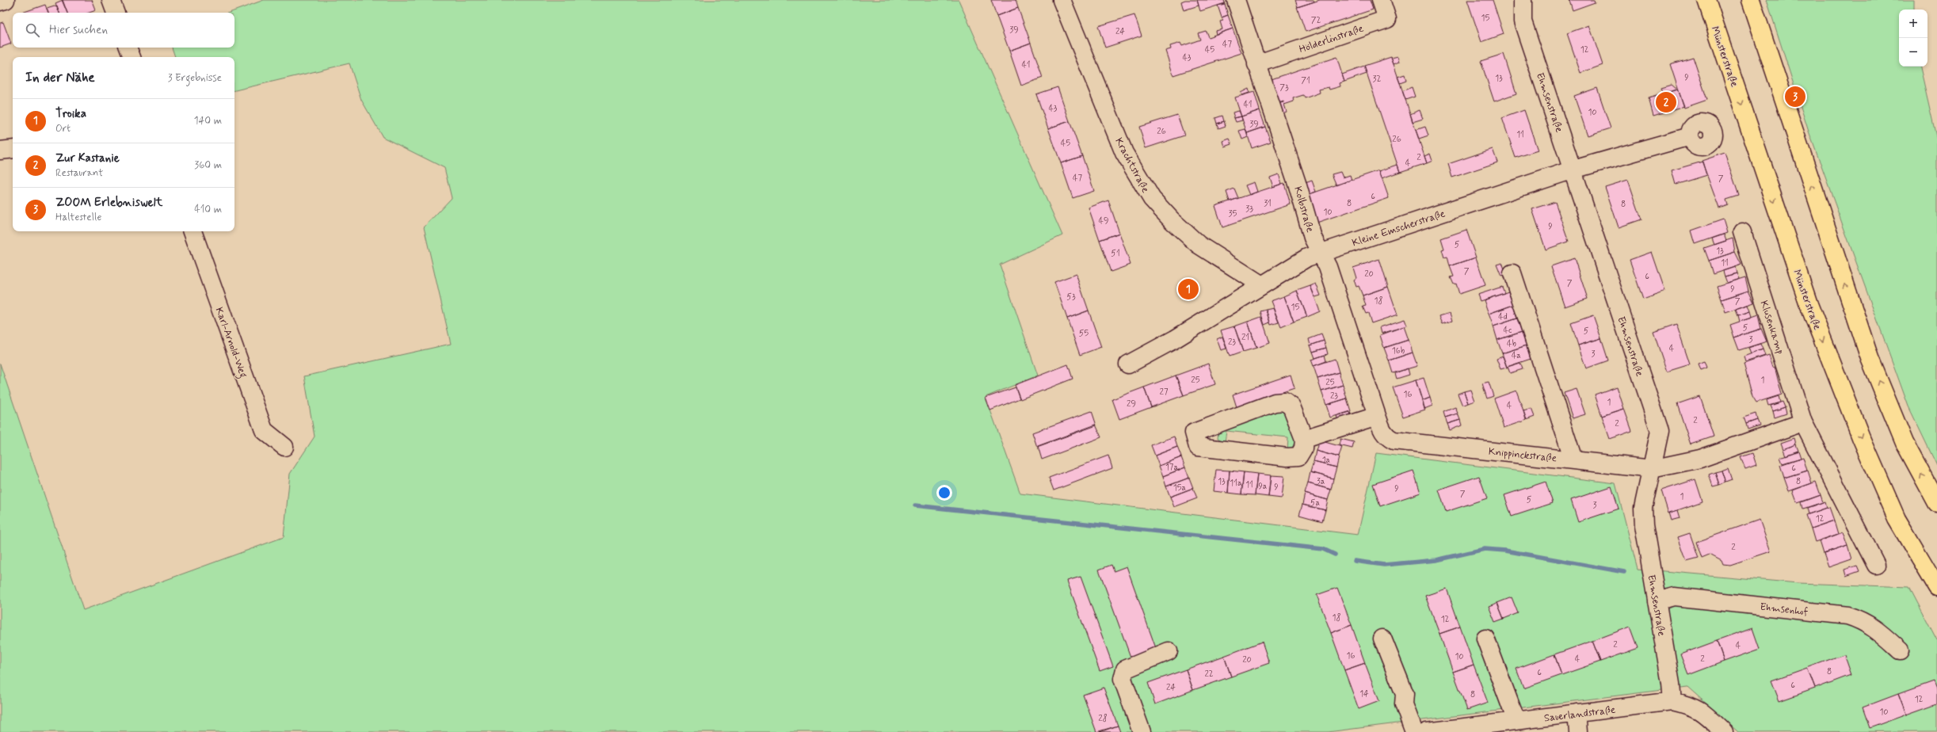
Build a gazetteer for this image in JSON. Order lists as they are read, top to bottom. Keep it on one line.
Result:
{"streets":{"main road":["Münsterstraße"],"street":["Hölderlinstraße","Ehmsenstraße","Krachtstraße","Kolbstraße","Kleine Emscherstraße","Klusenkamp","Karl-Arnold-Weg","Knippinckstraße","Ehmsenhof","Sauerlandstraße"]},"crossings":[["Hölderlinstraße","Kolbstraße"],["Ehmsenstraße","Kleine Emscherstraße"],["Ehmsenstraße","Knippinckstraße"],["Ehmsenstraße","Ehmsenhof"],["Ehmsenstraße","Sauerlandstraße"],["Krachtstraße","Kleine Emscherstraße"],["Kolbstraße","Kleine Emscherstraße"],["Kolbstraße","Knippinckstraße"]],"house_numbers":["15","72","39","24","47","45","12","43","41","9","13","32","71","73","41","43","10","39","26","11","26","45","2","4","47","7","6","31","8","8","33","10","35","49","9","5","13","51","11","7","20","6","7","9","53","18","7","15","4d","5","4c","5","55","21","3","23","4b","4","16b","3","4a","25","1","25","27","16","23","1","29","4","2","2","1a","17a","6","13","3a","8","11a","11","9a","9","15a","9","7","1","5","5a","3","12","2","18","12","2","4","16","10","4","2","20","8","6","22","6","24","14","8","12","10","28"],"page":{"map_buttons":["+","−"],"search":"Hier suchen","heading":["In der Nähe","3 Ergebnisse"],"pins":["3","2","1"],"list":[{"mark":"1","name":"Troika","note":"Ort","value":"140 m"},{"mark":"2","name":"Zur Kastanie","note":"Restaurant","value":"360 m"},{"mark":"3","name":"ZOOM Erlebniswelt","note":"Haltestelle","value":"410 m"}]}}
